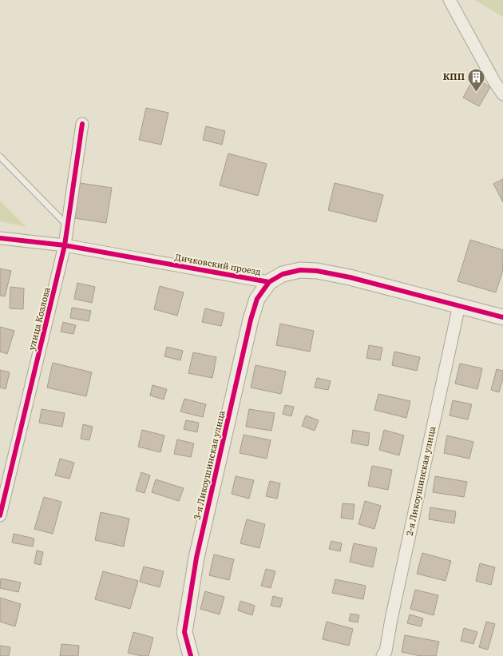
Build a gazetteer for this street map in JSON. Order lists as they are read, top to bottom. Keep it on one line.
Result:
{"streets":{"street":["Дичковский проезд","улица Козлова","3-я Ликоушинская улица","2-я Ликоушинская улица"]},"crossings":[["Дичковский проезд","улица Козлова"],["Дичковский проезд","3-я Ликоушинская улица"],["Дичковский проезд","2-я Ликоушинская улица"]],"places":{"building":["КПП"]}}
